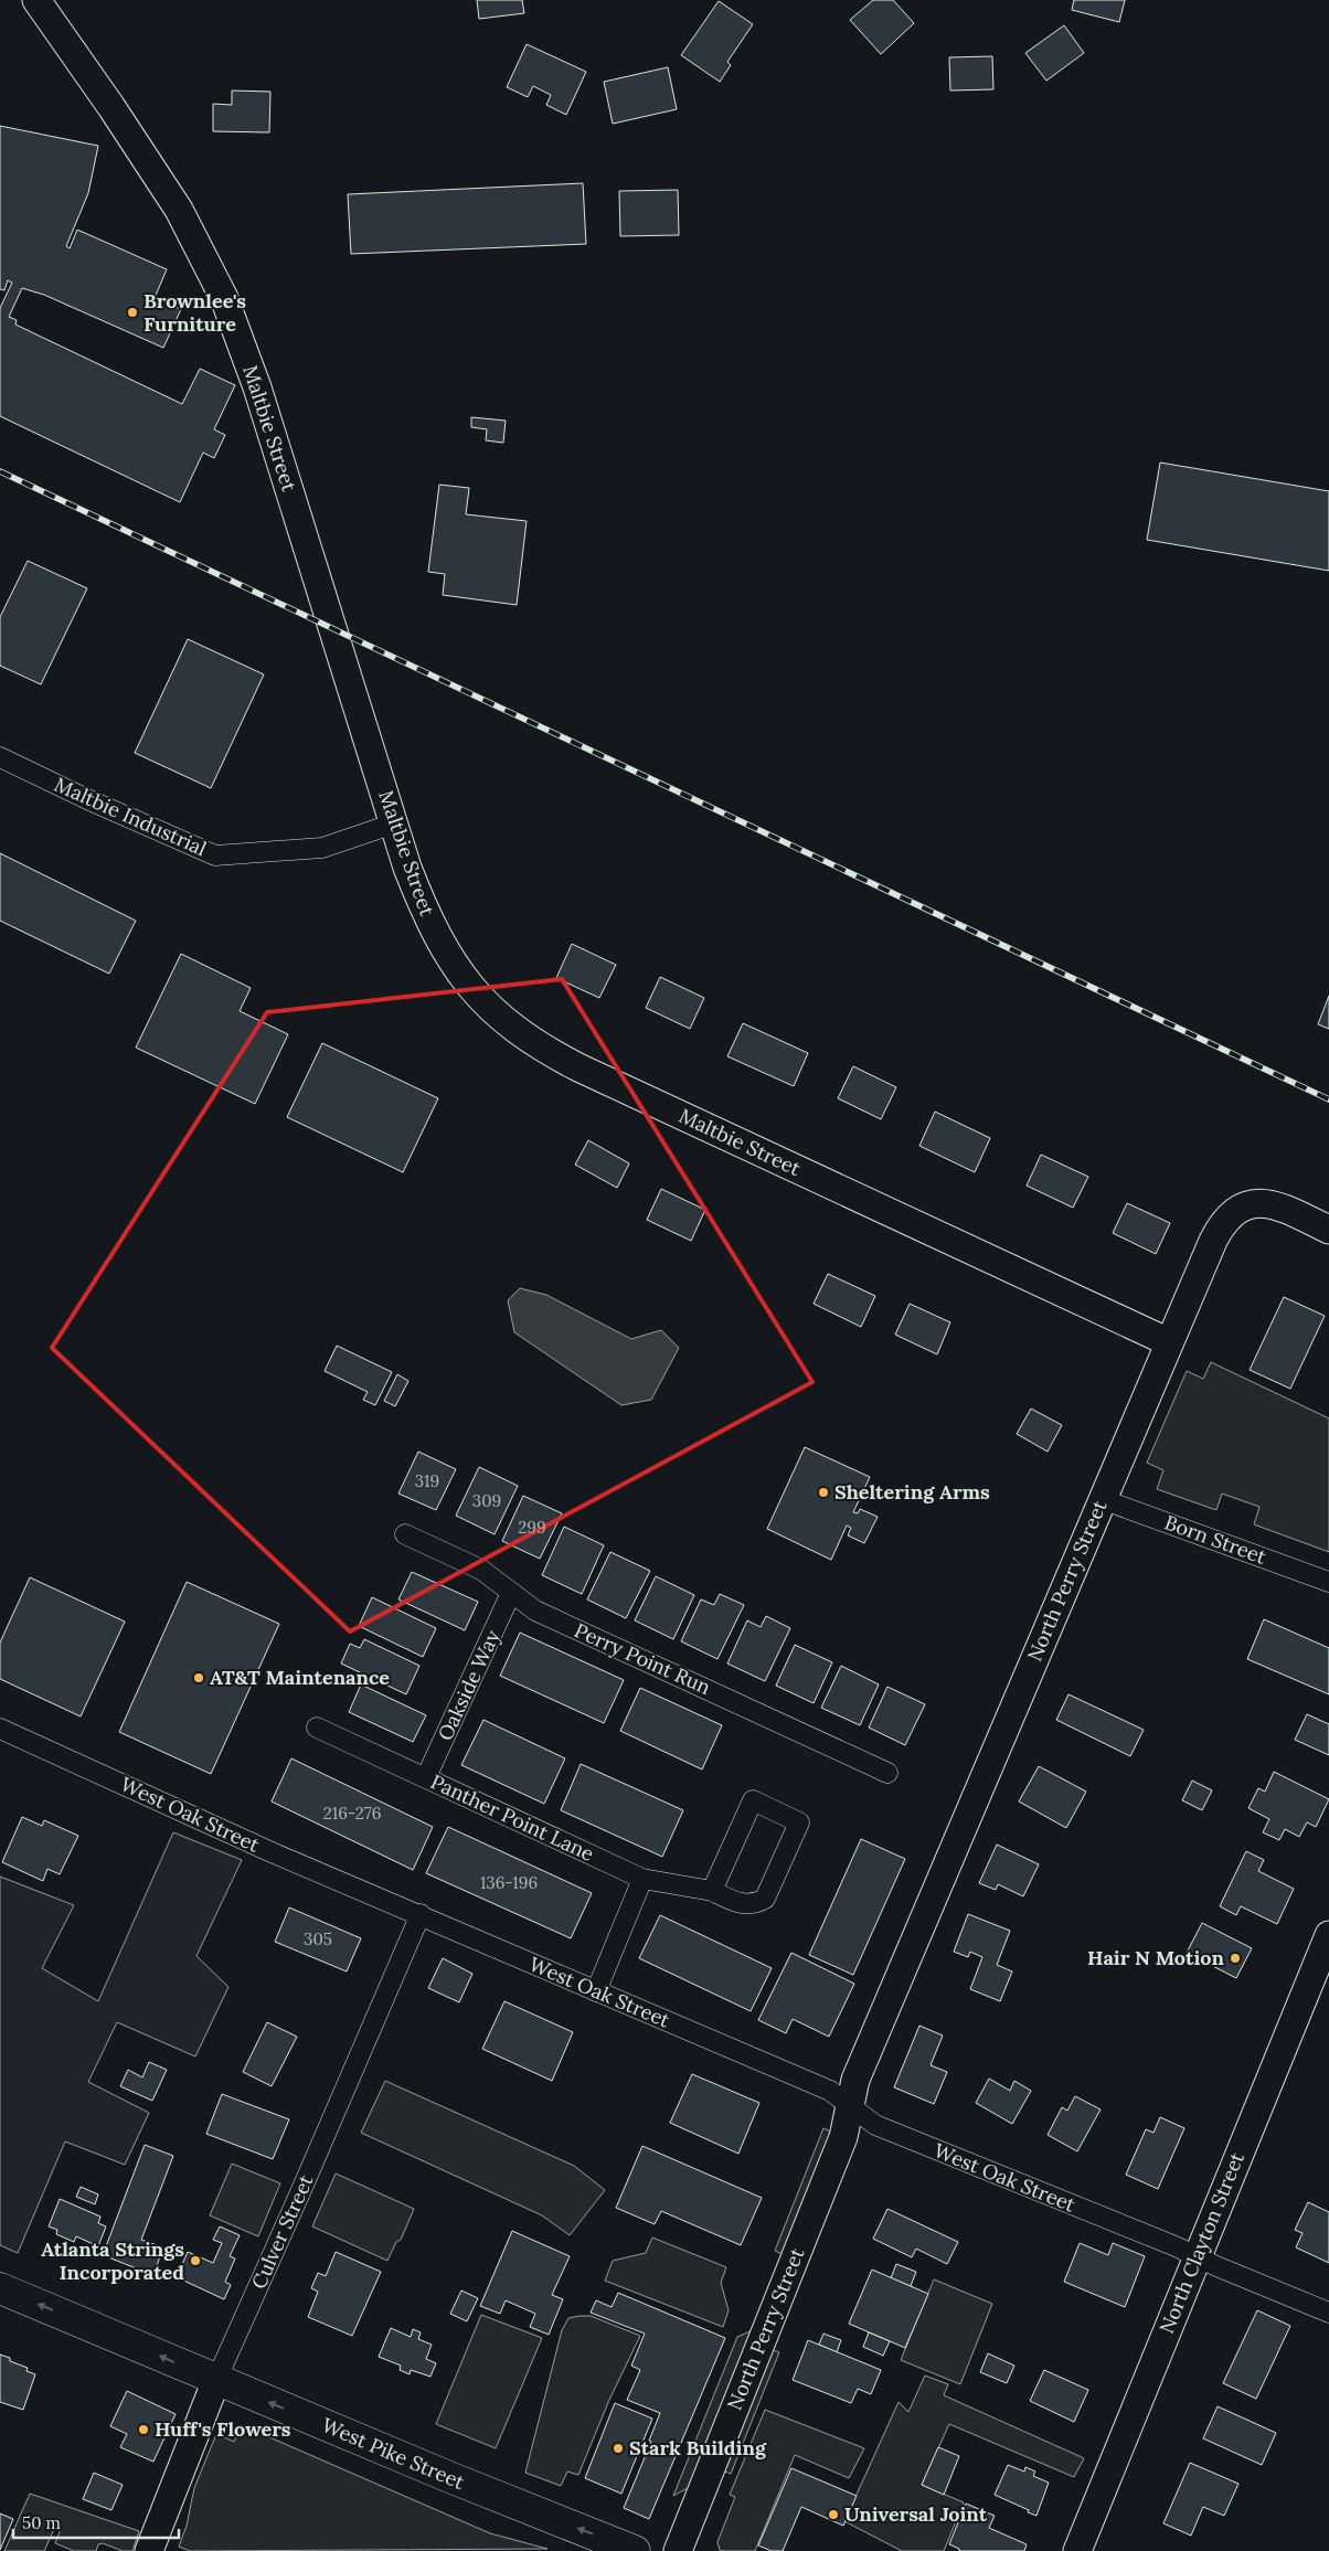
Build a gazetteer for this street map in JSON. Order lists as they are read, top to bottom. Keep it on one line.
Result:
{"streets":{"main road":["West Pike Street"],"street":["Maltbie Street","Maltbie Industrial","Born Street","North Perry Street","Perry Point Run","Oakside Way","West Oak Street","Panther Point Lane","Culver Street","North Clayton Street"]},"crossings":[["Maltbie Street","Maltbie Industrial"],["Maltbie Street","North Perry Street"],["Born Street","North Perry Street"],["North Perry Street","West Oak Street"],["Perry Point Run","Oakside Way"],["Oakside Way","Panther Point Lane"],["West Oak Street","Culver Street"],["West Oak Street","North Clayton Street"],["Culver Street","West Pike Street"]],"one_way":["West Pike Street"],"places":["Brownlee's Furniture","Sheltering Arms","AT&T Maintenance","Hair N Motion","Atlanta Strings Incorporated","Huff's Flowers","Stark Building","Universal Joint"],"house_numbers":["319","309","299","216-276","136-196","305"],"scale_bar":"50 m"}
